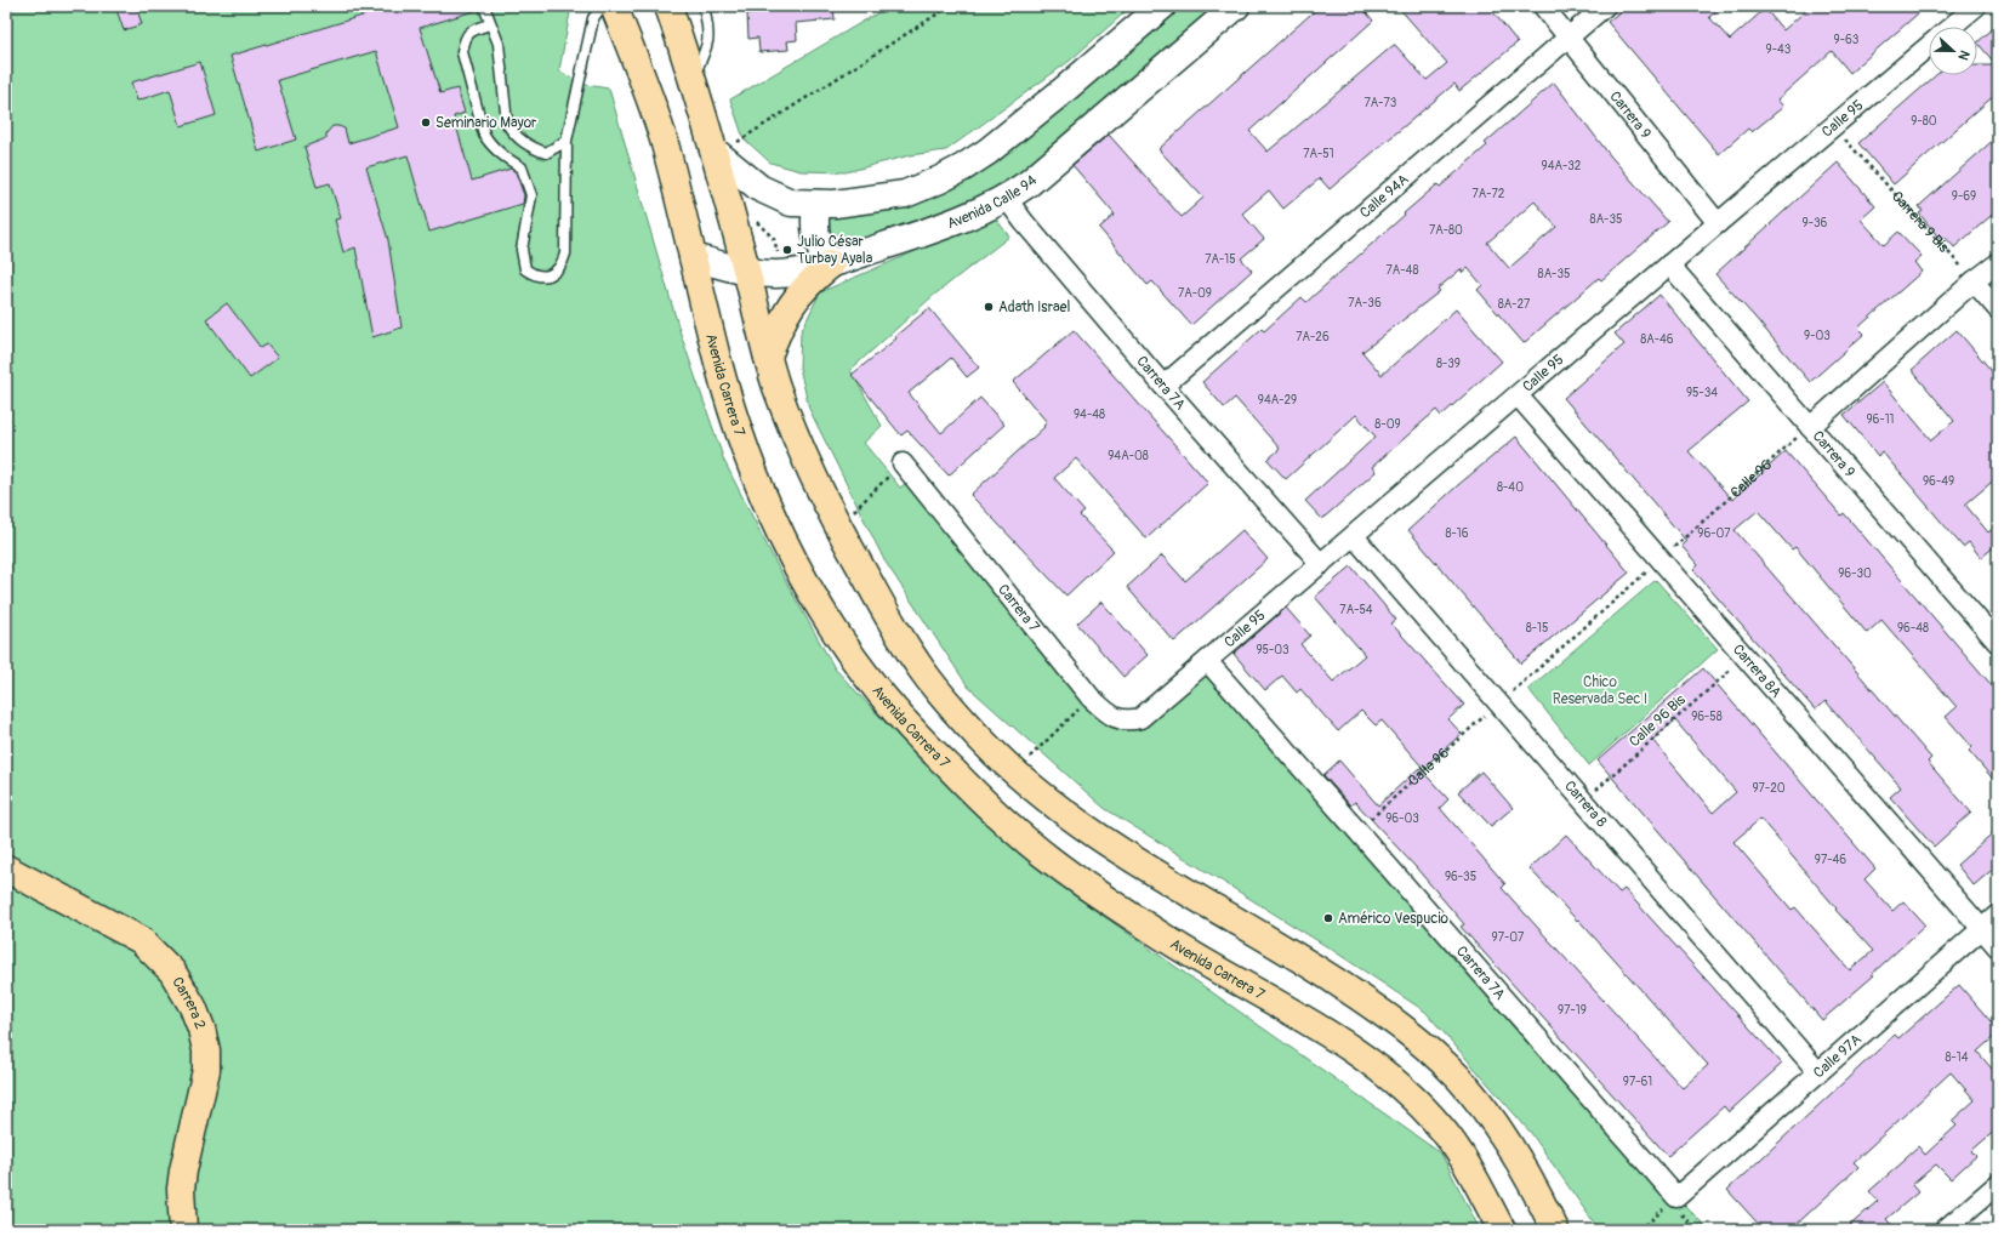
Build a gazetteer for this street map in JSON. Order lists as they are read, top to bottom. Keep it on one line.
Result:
{"streets":{"main road":["Avenida Calle 94","Avenida Carrera 7","Carrera 2"],"street":["Carrera 9","Calle 95","Calle 94A","Carrera 7A","Carrera 7","Carrera 8A","Carrera 8","Calle 97A"],"path":["Carrera 9 Bis","Calle 96","Calle 96 Bis"]},"crossings":[["Carrera 9","Calle 95"],["Carrera 9","Calle 94A"],["Carrera 9","Calle 96"],["Calle 95","Carrera 7A"],["Calle 95","Carrera 7"],["Calle 95","Carrera 8A"],["Calle 95","Carrera 8"],["Calle 94A","Carrera 7A"],["Avenida Calle 94","Avenida Carrera 7"],["Avenida Calle 94","Carrera 7A"],["Carrera 7A","Calle 96"],["Carrera 7A","Calle 97A"],["Calle 96","Carrera 8A"],["Calle 96","Carrera 8"],["Carrera 8A","Calle 96 Bis"],["Carrera 8A","Calle 97A"],["Calle 96 Bis","Carrera 8"],["Carrera 8","Calle 97A"]],"parks":["Chico Reservada Sec I"],"places":["Seminario Mayor","Julio César Turbay Ayala","Adath Israel","Américo Vespucio"],"house_numbers":["9-63","9-43","7A-73","9-80","7A-51","94A-32","7A-72","9-69","8A-35","9-36","7A-80","7A-15","7A-48","8A-35","7A-09","7A-36","8A-27","9-03","7A-26","8A-46","8-39","95-34","94A-29","94-48","96-11","8-09","94A-08","96-49","8-40","8-16","96-07","96-30","7A-54","8-15","96-48","95-03","96-58","97-20","96-03","97-46","96-35","97-07","97-19","8-14","97-61"],"north":"right"}
